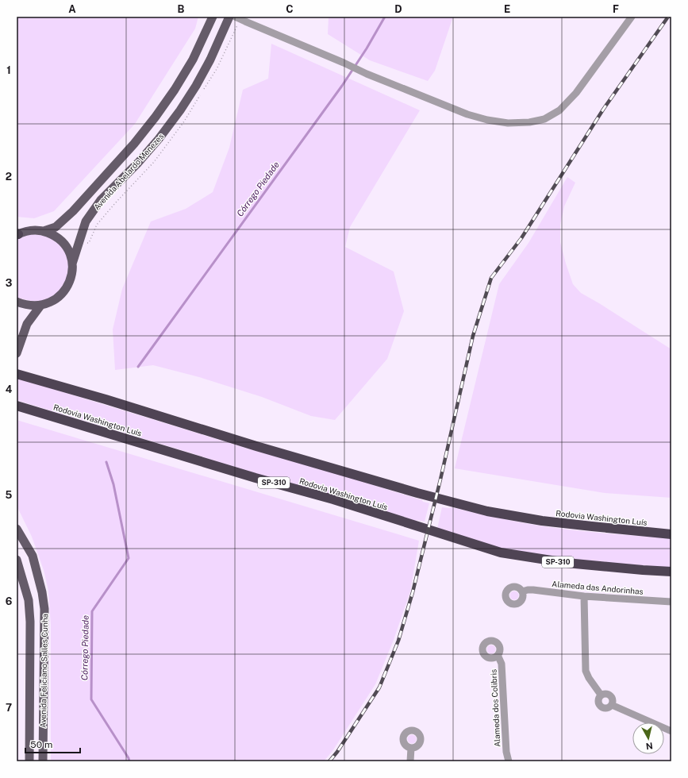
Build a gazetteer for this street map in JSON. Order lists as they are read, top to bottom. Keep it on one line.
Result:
{"streets":{"highway":["Rodovia Washington Luís","SP-310"],"main road":["Avenida Abelardo Menezes","Avenida Feliciano Salles Cunha"],"street":["Alameda das Andorinhas","Alameda dos Colibris"]},"water":["Córrego Piedade"],"scale_bar":"50 m","north":"bottom","grid":{"columns":["A","B","C","D","E","F"],"rows":["1","2","3","4","5","6","7"]}}
